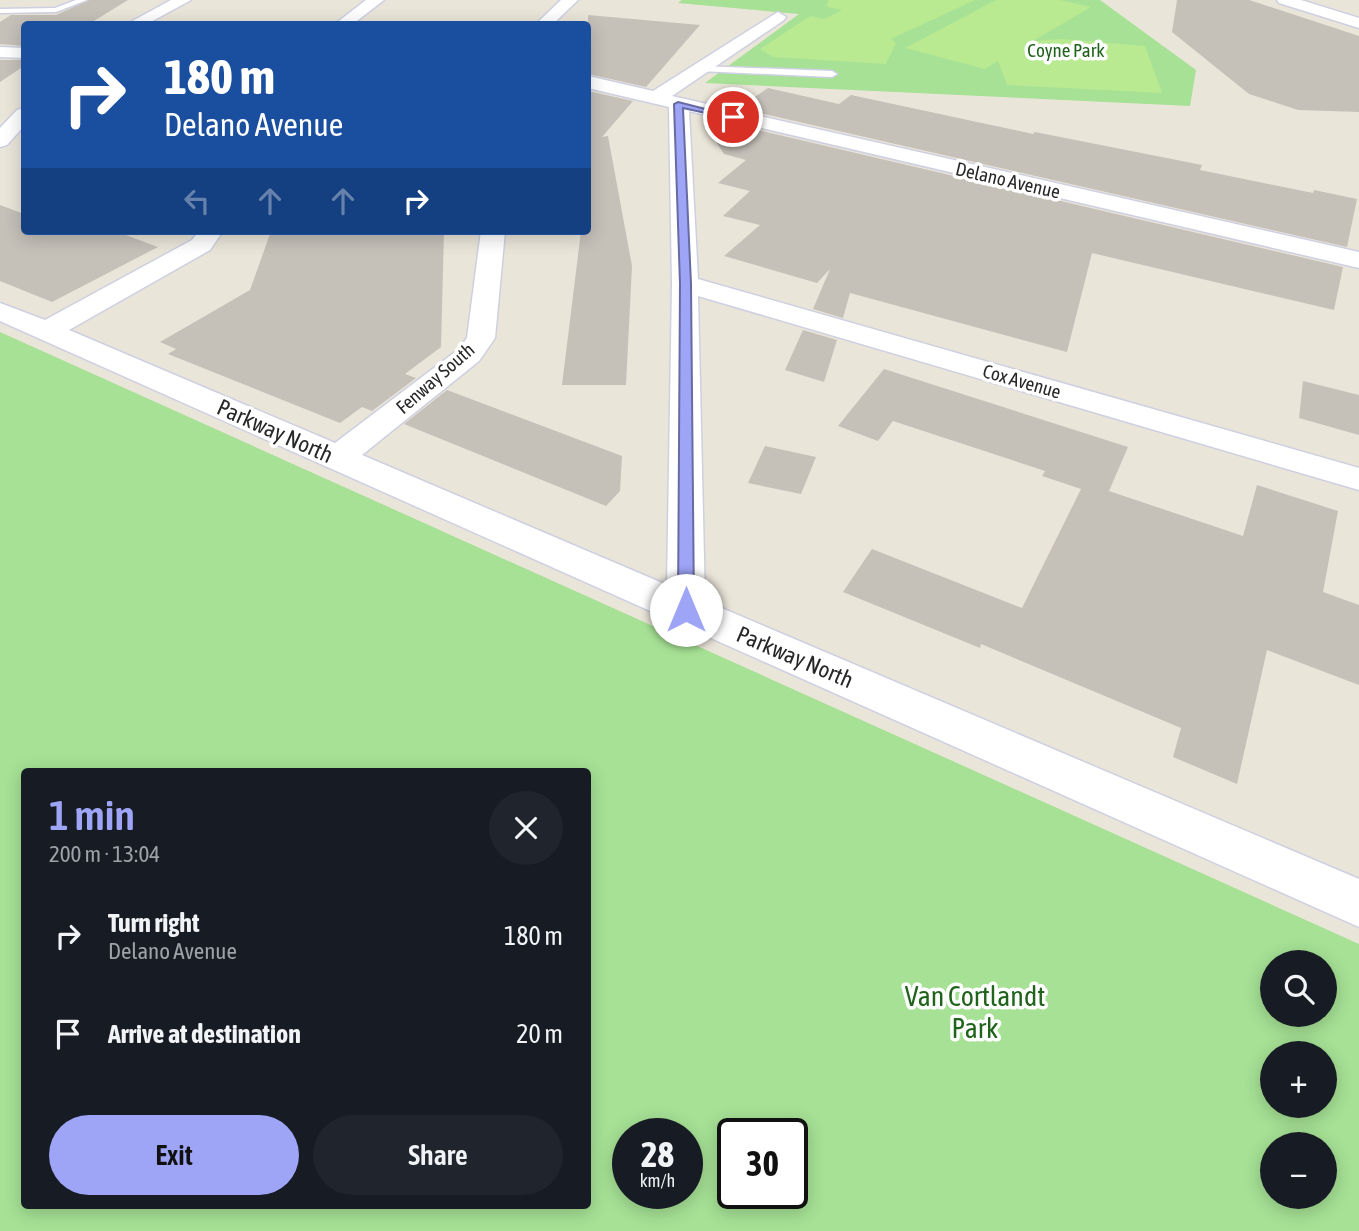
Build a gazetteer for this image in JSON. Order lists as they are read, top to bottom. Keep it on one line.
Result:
{"streets":{"street":["Delano Avenue","Fenway South","Cox Avenue","Parkway North"]},"crossings":[["Fenway South","Parkway North"]],"parks":["Coyne Park","Van Cortlandt Park"],"page":{"turn":["180 m","Delano Avenue"],"heading":["1 min","200 m · 13:04"],"list":[{"name":"Turn right","note":"Delano Avenue","value":"180 m"},{"name":"Arrive at destination","value":"20 m"}],"map_buttons":["+","−"],"buttons":["Exit","Share"],"speed":"28 km/h","limit":"30"}}
